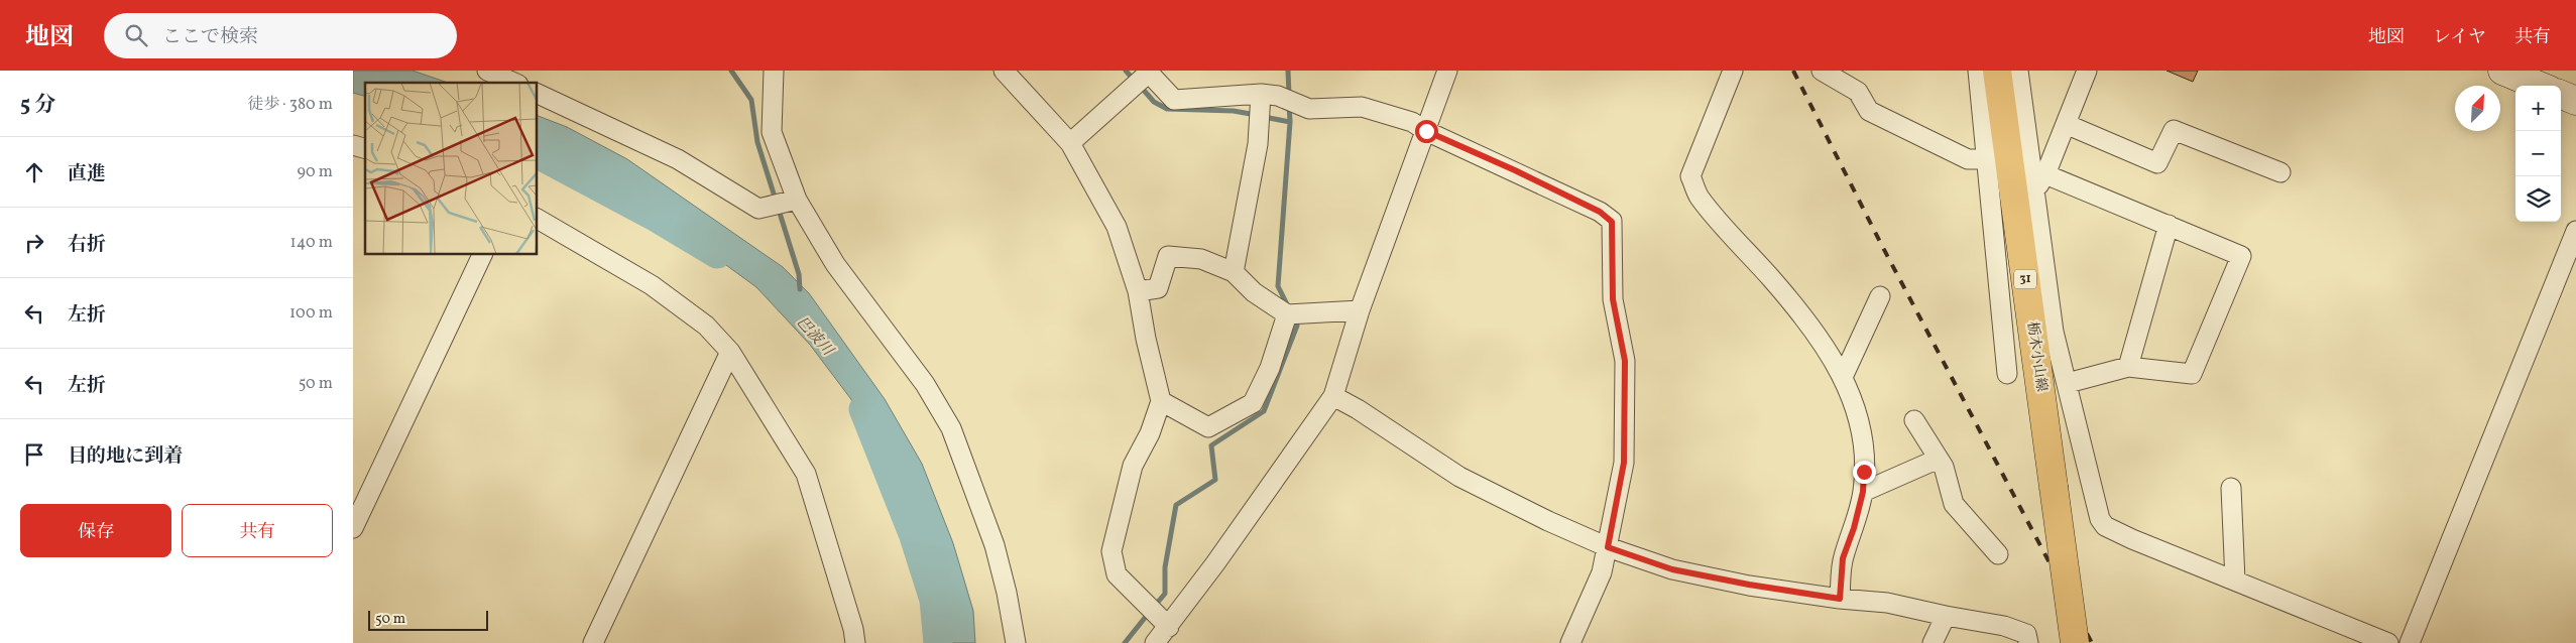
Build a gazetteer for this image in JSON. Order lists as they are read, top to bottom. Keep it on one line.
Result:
{"streets":{"main road":["31","栃木小山線"]},"water":["巴波川"],"scale_bar":"50 m","north":"top right","page":{"header":"地図","search":"ここで検索","nav":["地図","レイヤ","共有"],"heading":["5 分","徒歩 · 380 m"],"map_buttons":["+","−"],"list":[["直進","90 m"],["右折","140 m"],["左折","100 m"],["左折","50 m"],"目的地に到着"],"buttons":["保存","共有"],"scale":"50 m"}}
